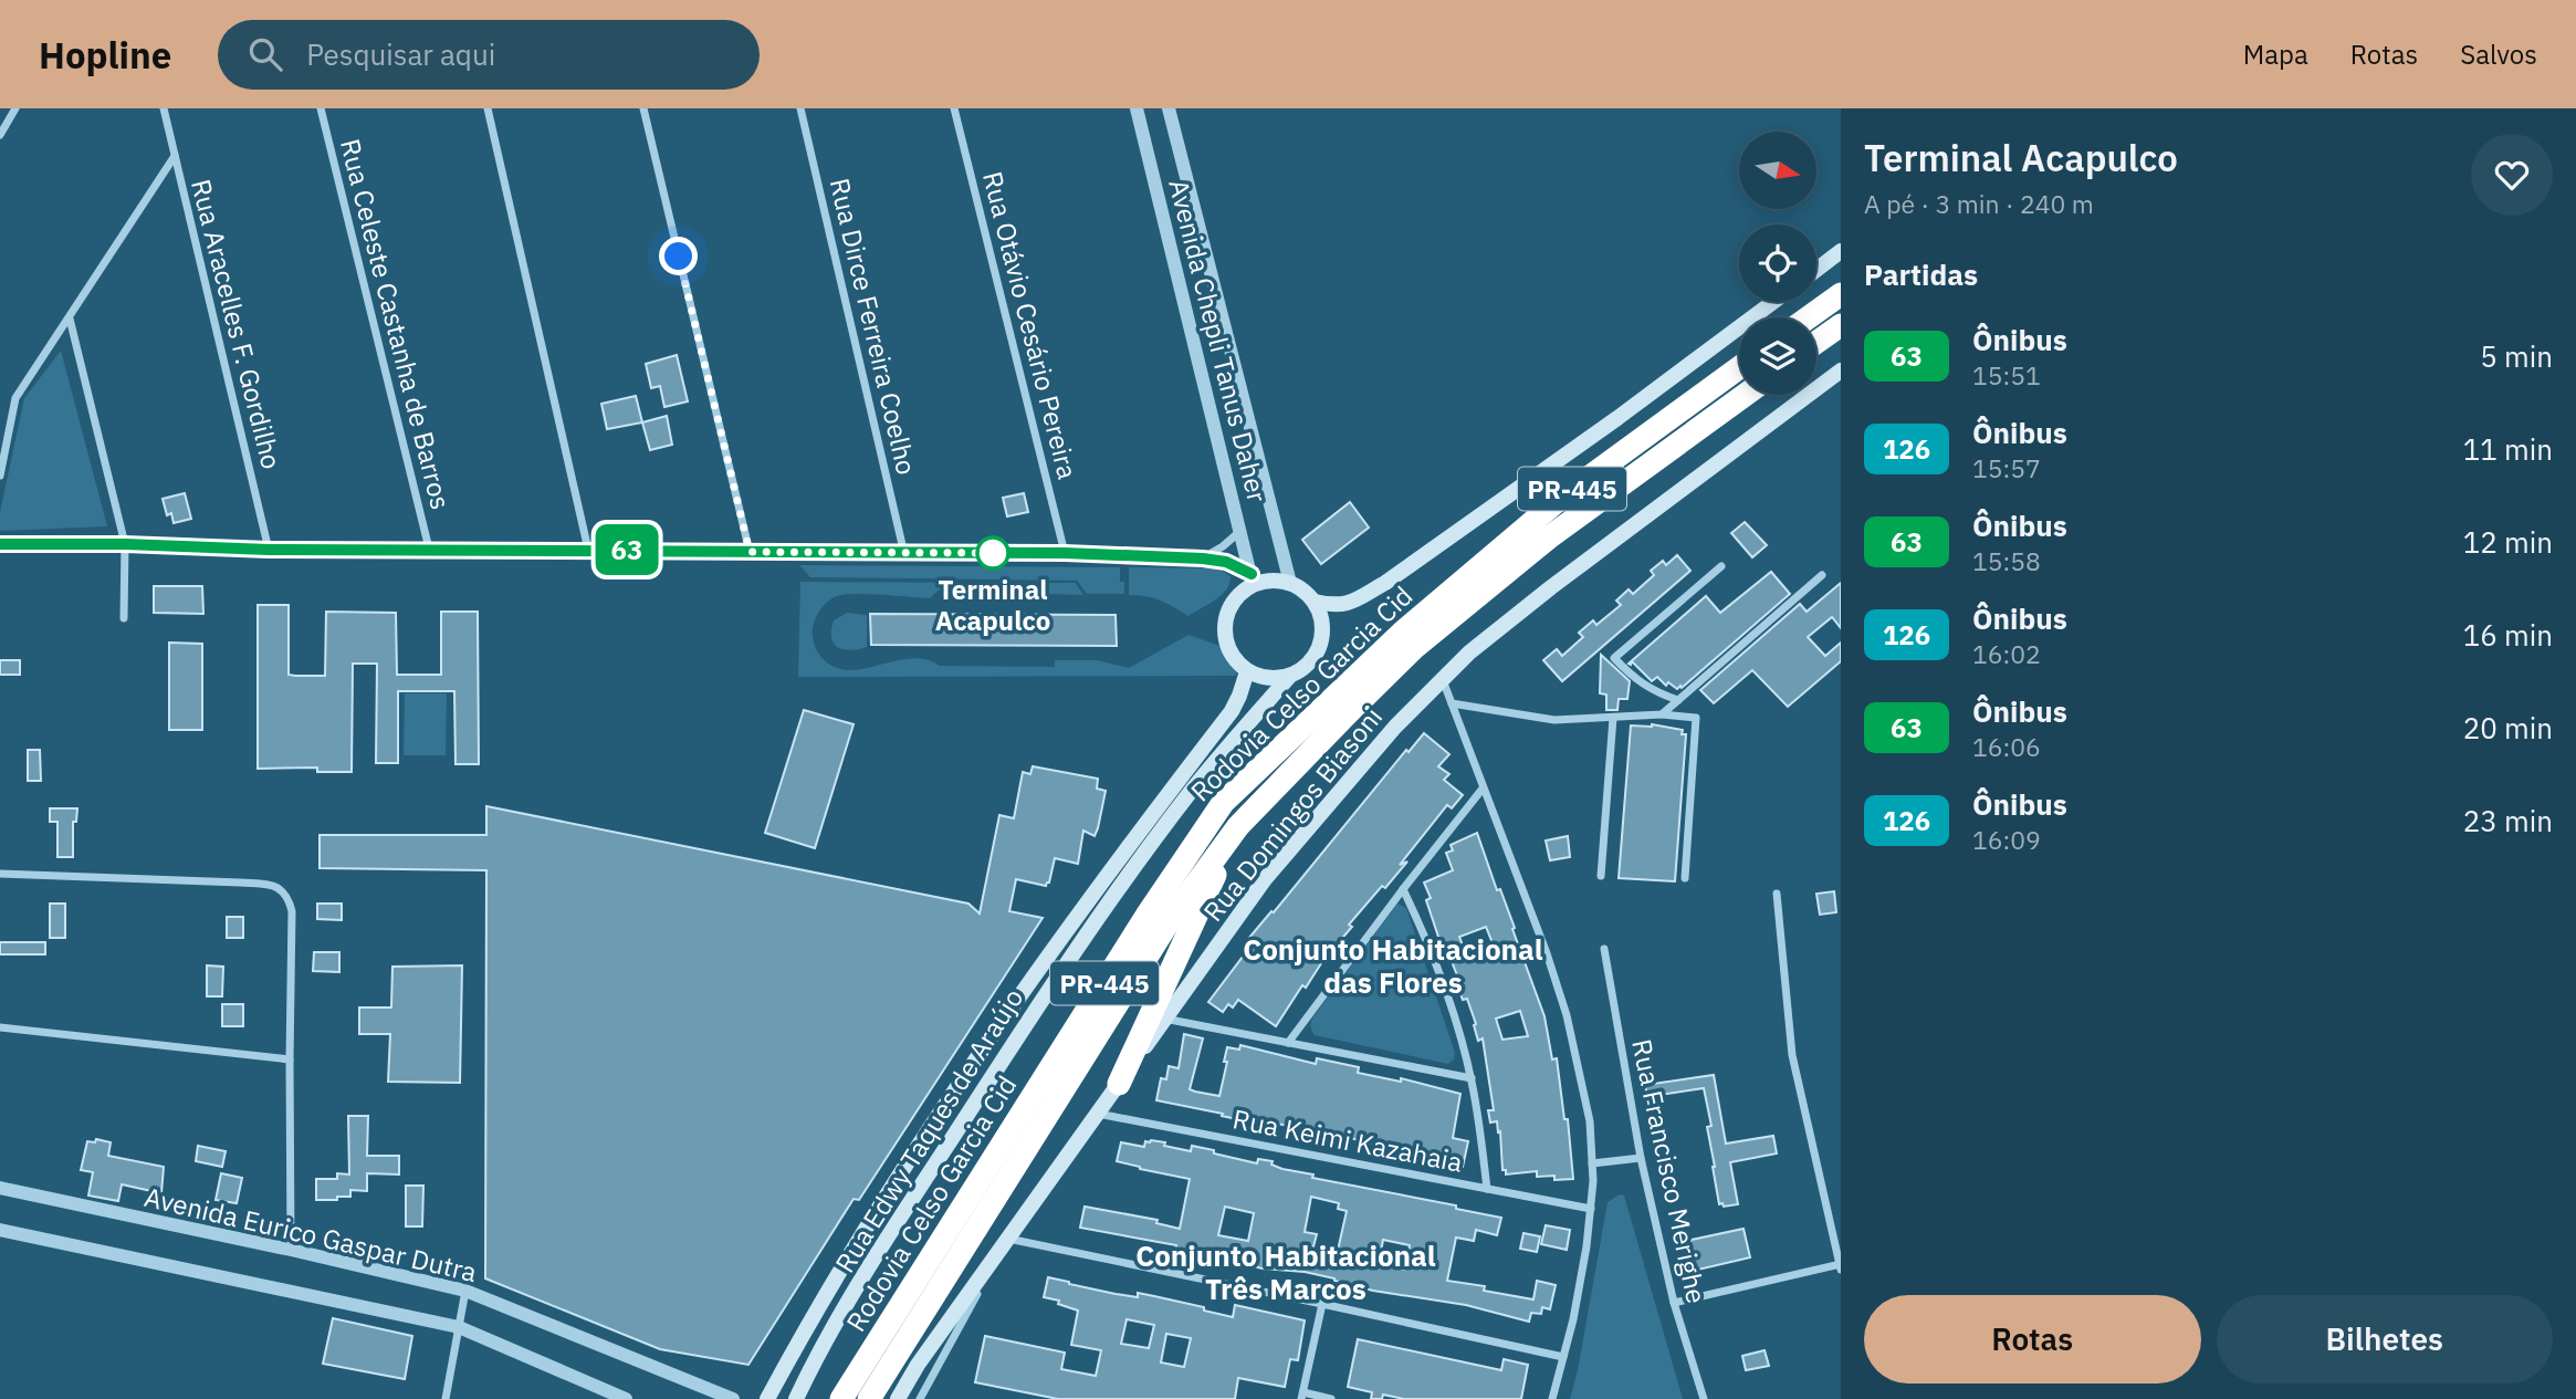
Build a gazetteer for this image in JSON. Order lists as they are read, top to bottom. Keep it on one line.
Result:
{"streets":{"highway":["PR-445","Rodovia Celso Garcia Cid"],"main road":["Rua Domingos Biasoni","Rua Edwy Taques de Araújo"],"street":["Rua Aracelles F. Gordilho","Rua Celeste Castanha de Barros","Rua Otávio Cesário Pereira","Rua Dirce Ferreira Coelho","Avenida Chepli Tanus Daher","Rua Keimi Kazahaia","Rua Francisco Merighe","Avenida Eurico Gaspar Dutra"]},"crossings":[["Avenida Chepli Tanus Daher","Rua Edwy Taques de Araújo"],["Rua Domingos Biasoni","Rua Keimi Kazahaia"]],"districts":["Conjunto Habitacional das Flores","Conjunto Habitacional Três Marcos"],"places":["Terminal Acapulco"],"lines":["bus line 63"],"north":"right","page":{"header":"Hopline","search":"Pesquisar aqui","nav":["Mapa","Rotas","Salvos"],"on_map":"63","heading":[["Terminal Acapulco","A pé · 3 min · 240 m"],"Partidas"],"list":[{"mark":"63","name":"Ônibus","note":"15:51","value":"5 min"},{"mark":"126","name":"Ônibus","note":"15:57","value":"11 min"},{"mark":"63","name":"Ônibus","note":"15:58","value":"12 min"},{"mark":"126","name":"Ônibus","note":"16:02","value":"16 min"},{"mark":"63","name":"Ônibus","note":"16:06","value":"20 min"},{"mark":"126","name":"Ônibus","note":"16:09","value":"23 min"}],"buttons":["Rotas","Bilhetes"]}}
